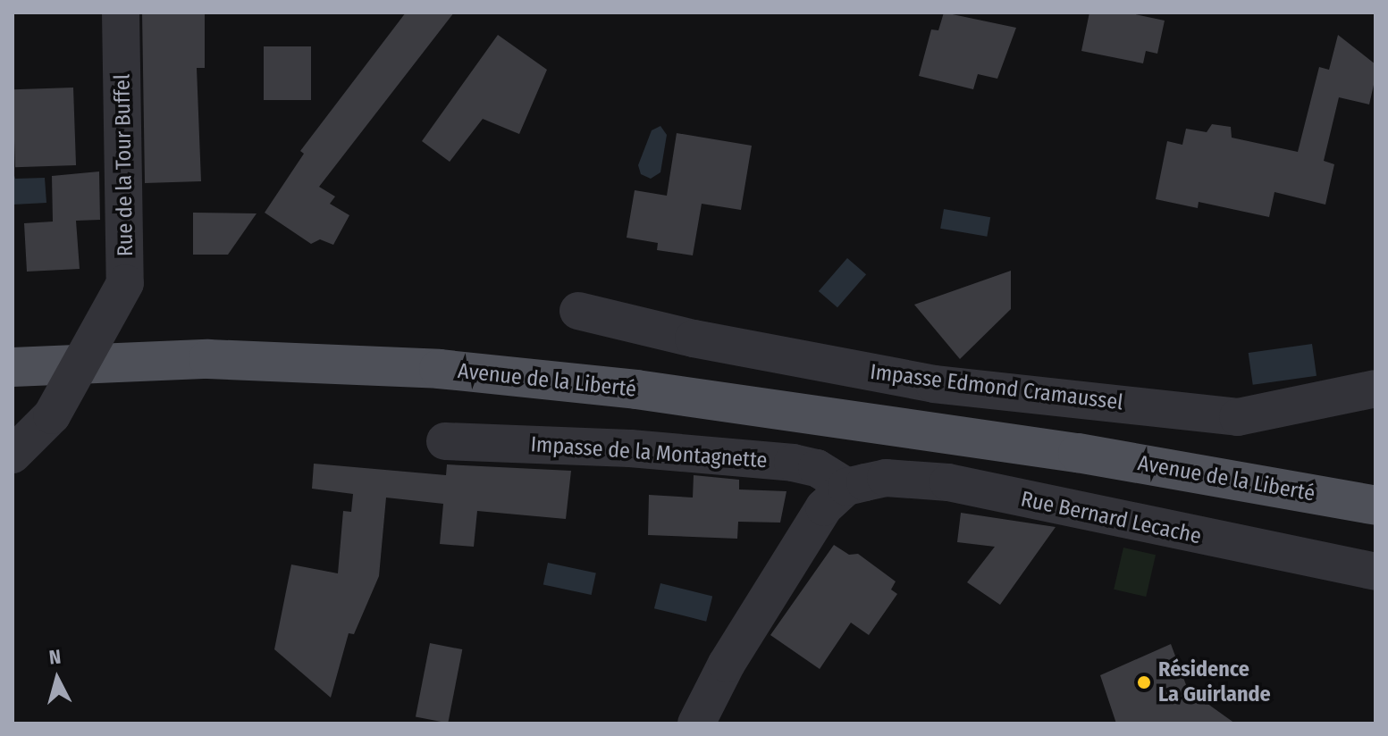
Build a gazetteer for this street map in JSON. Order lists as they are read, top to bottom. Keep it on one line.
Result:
{"streets":{"main road":["Avenue de la Liberté"],"street":["Rue de la Tour Buffel","Impasse Edmond Cramaussel","Impasse de la Montagnette","Rue Bernard Lecache"]},"crossings":[["Impasse de la Montagnette","Rue Bernard Lecache"]],"places":["Résidence La Guirlande"],"north":"top"}
